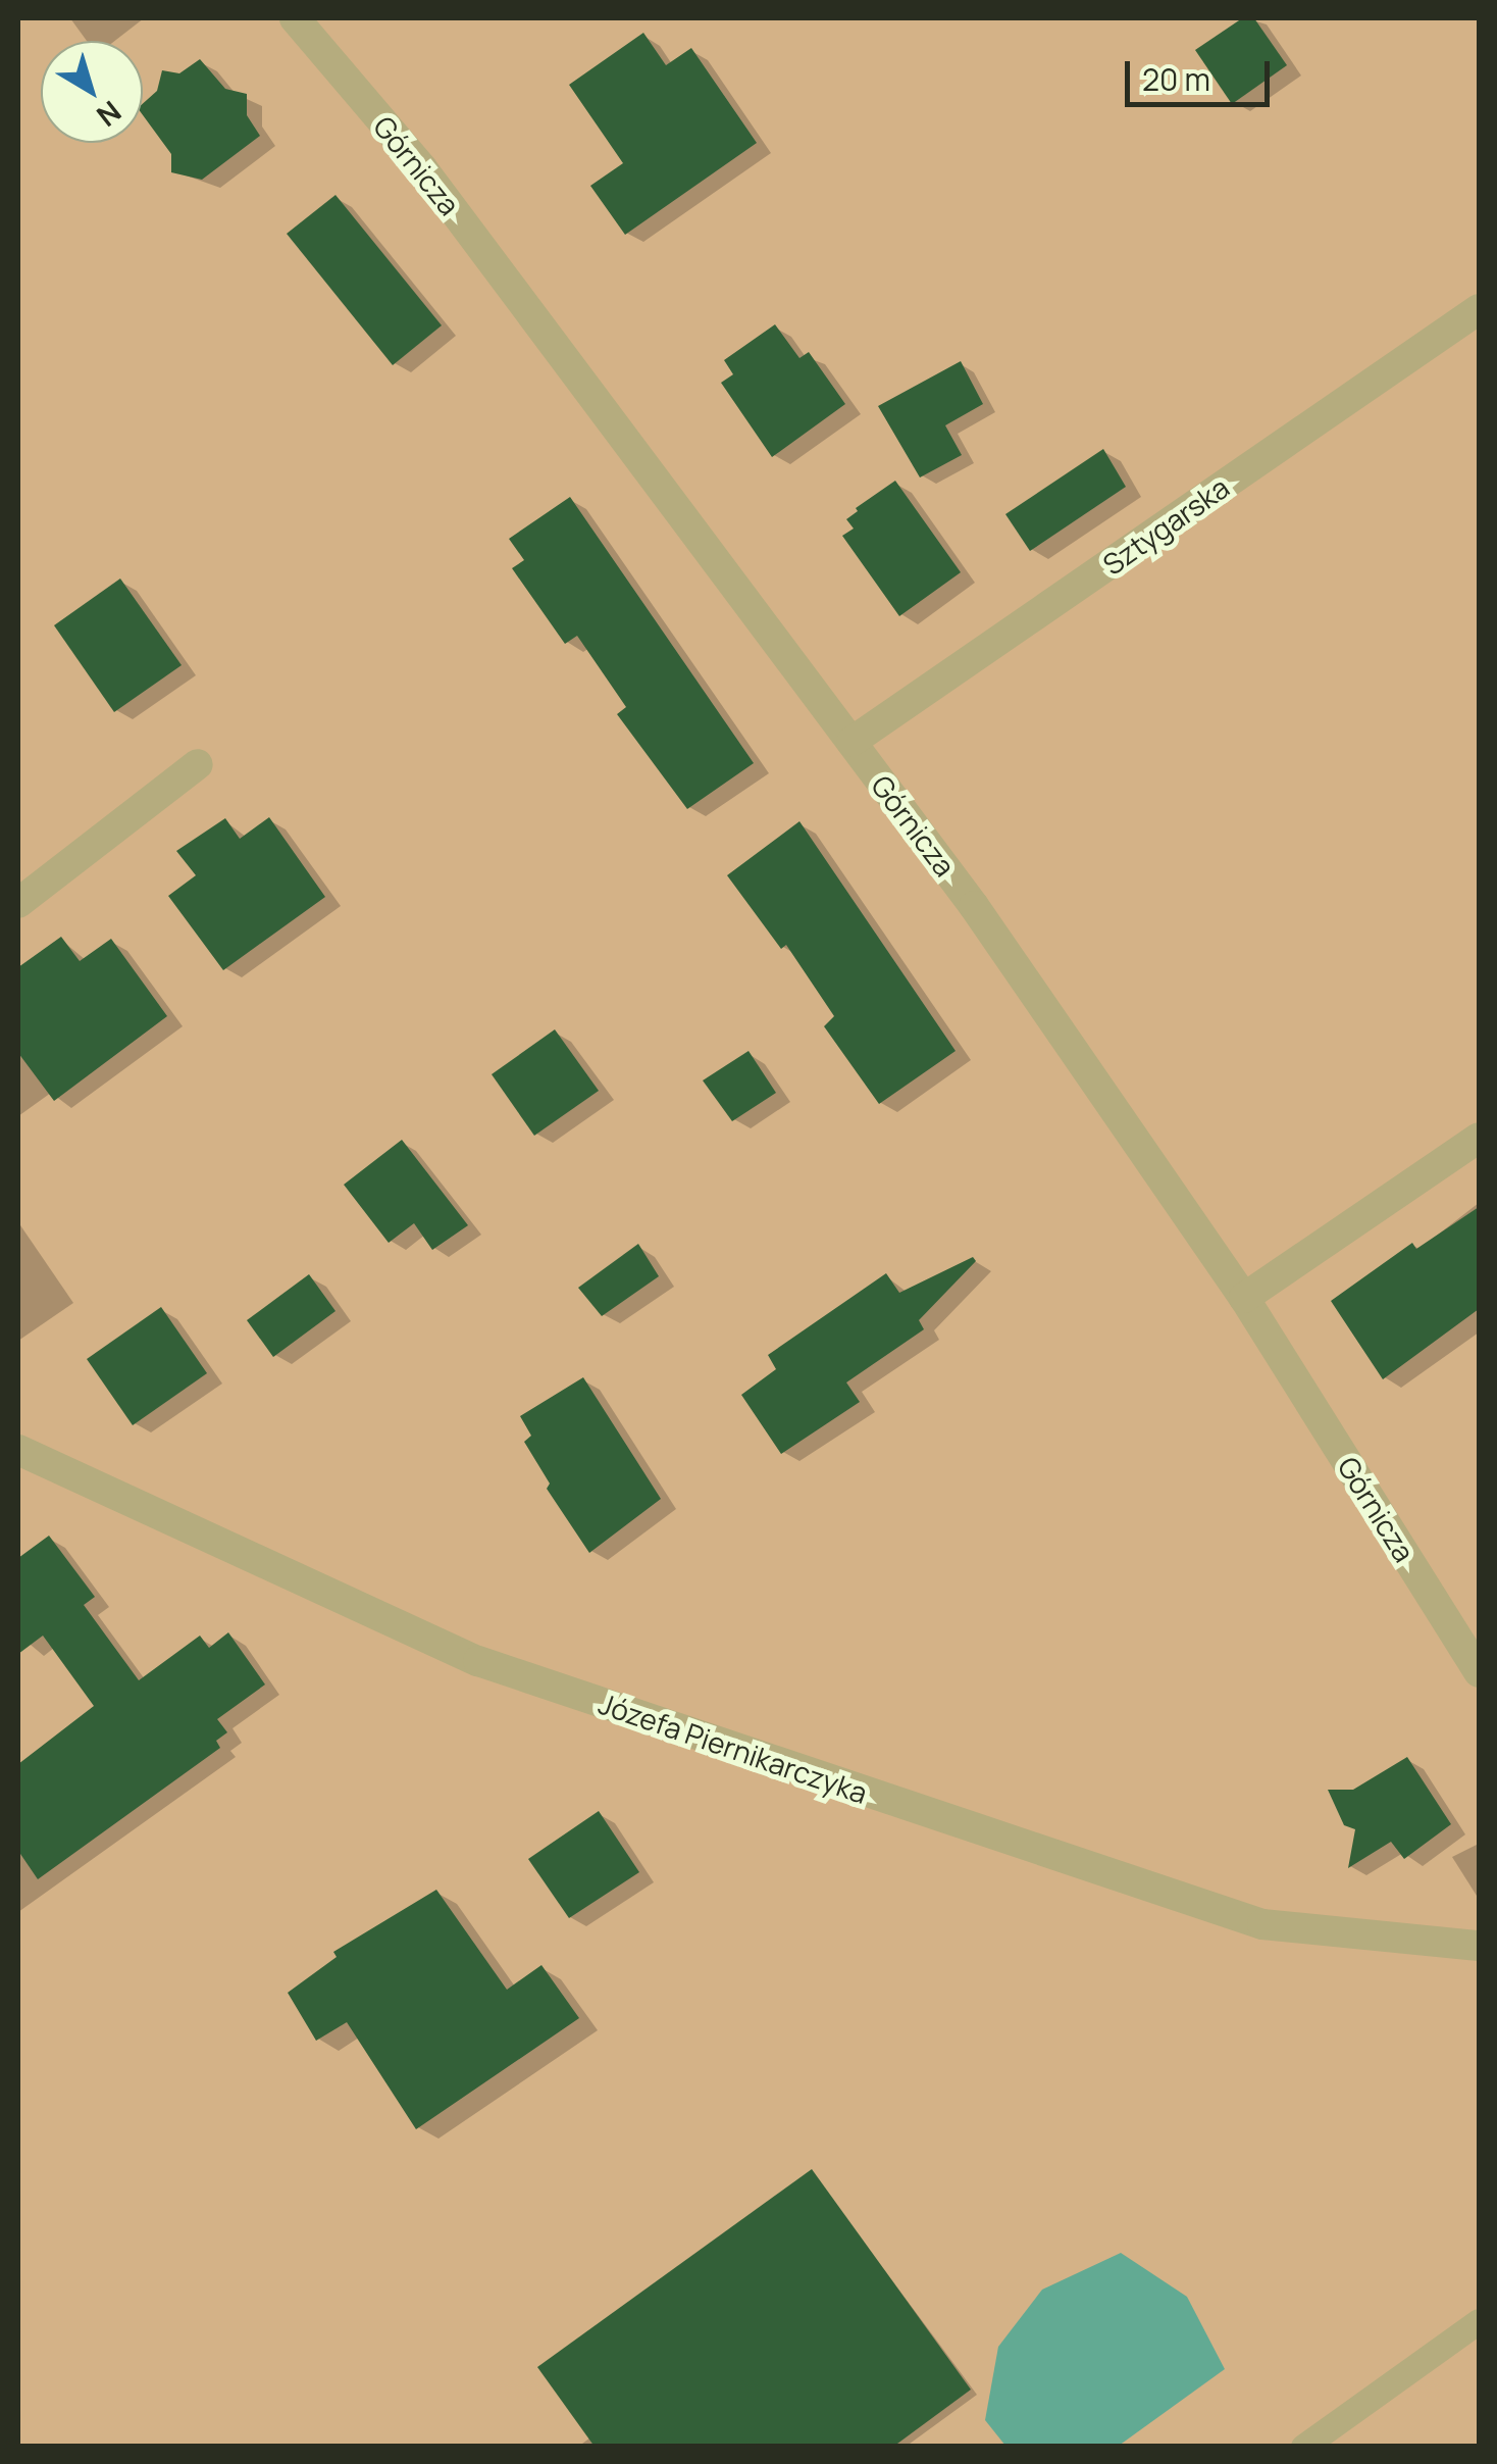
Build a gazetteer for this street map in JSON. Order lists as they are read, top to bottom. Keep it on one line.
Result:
{"streets":{"street":["Górnicza","Sztygarska","Józefa Piernikarczyka"]},"crossings":[["Górnicza","Sztygarska"]],"scale_bar":"20 m","north":"bottom right"}
